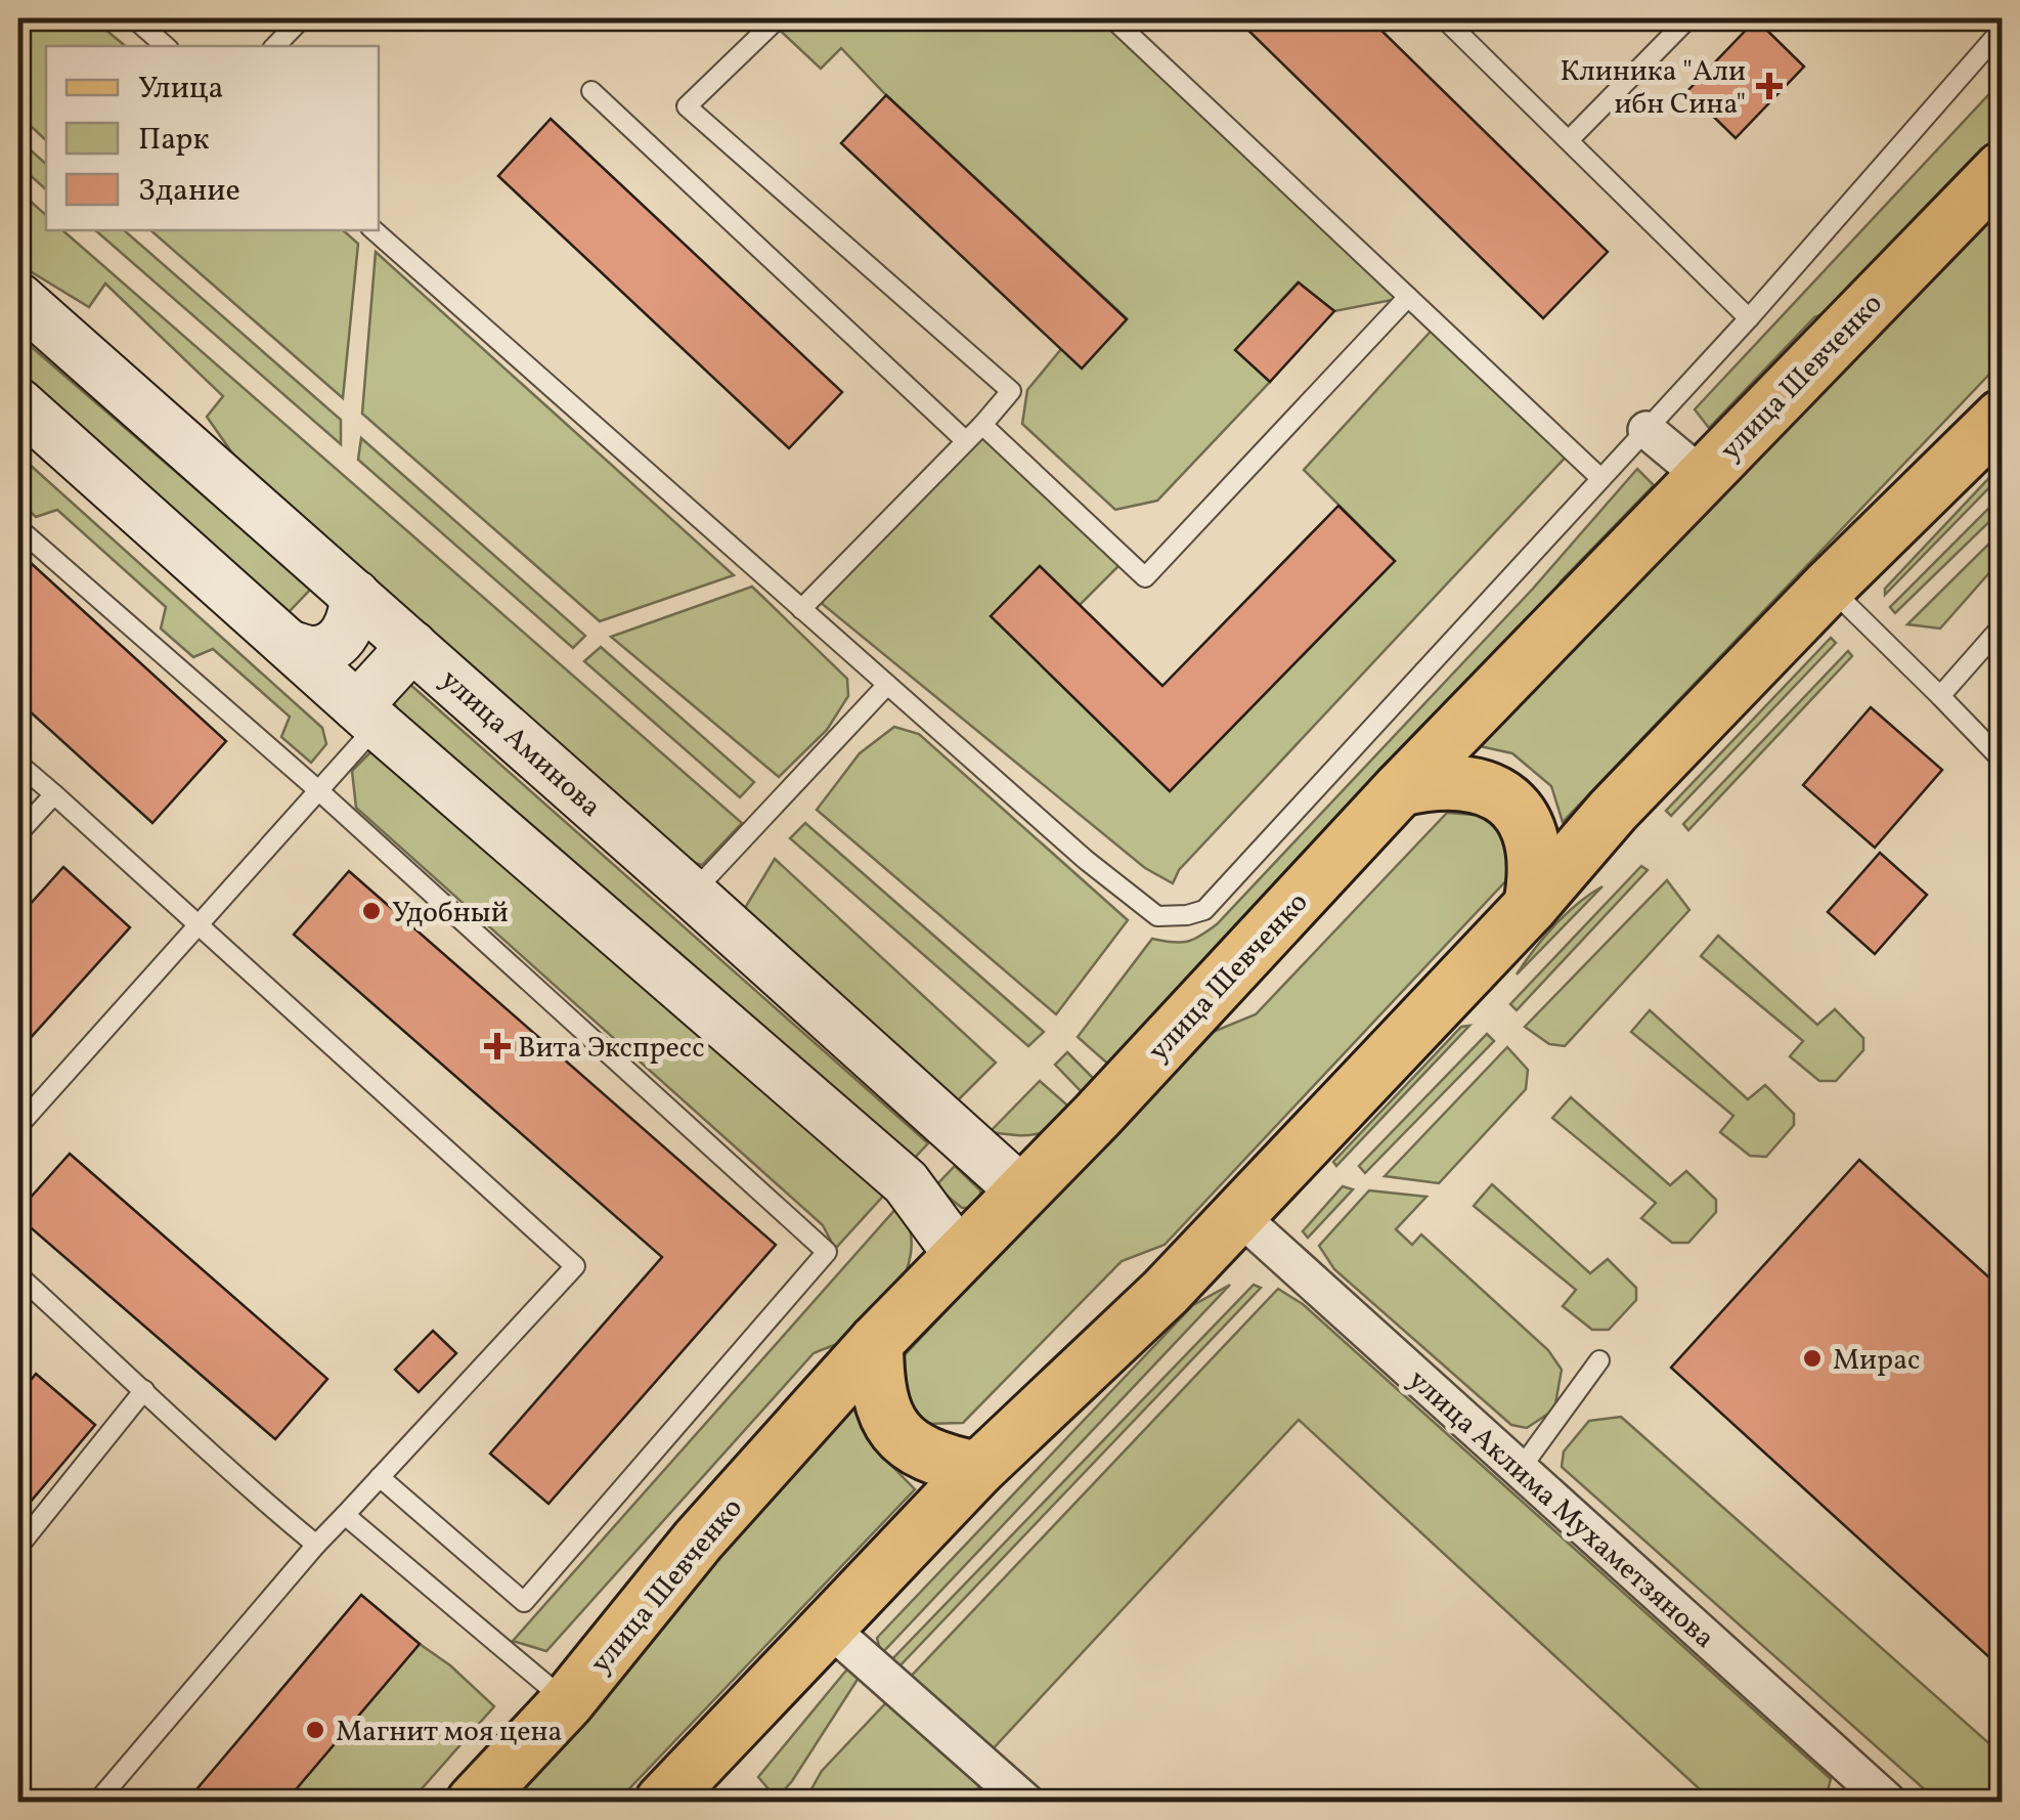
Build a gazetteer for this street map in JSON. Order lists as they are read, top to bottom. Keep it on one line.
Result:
{"streets":{"main road":["улица Шевченко"],"street":["улица Аминова","улица Аклима Мухаметзянова"]},"crossings":[["улица Шевченко","улица Аминова"]],"places":{"health":["Клиника \"Али ибн Сина\"","Вита Экспресс"],"other":["Удобный","Мирас","Магнит моя цена"]},"legend":["Улица","Парк","Здание"]}
